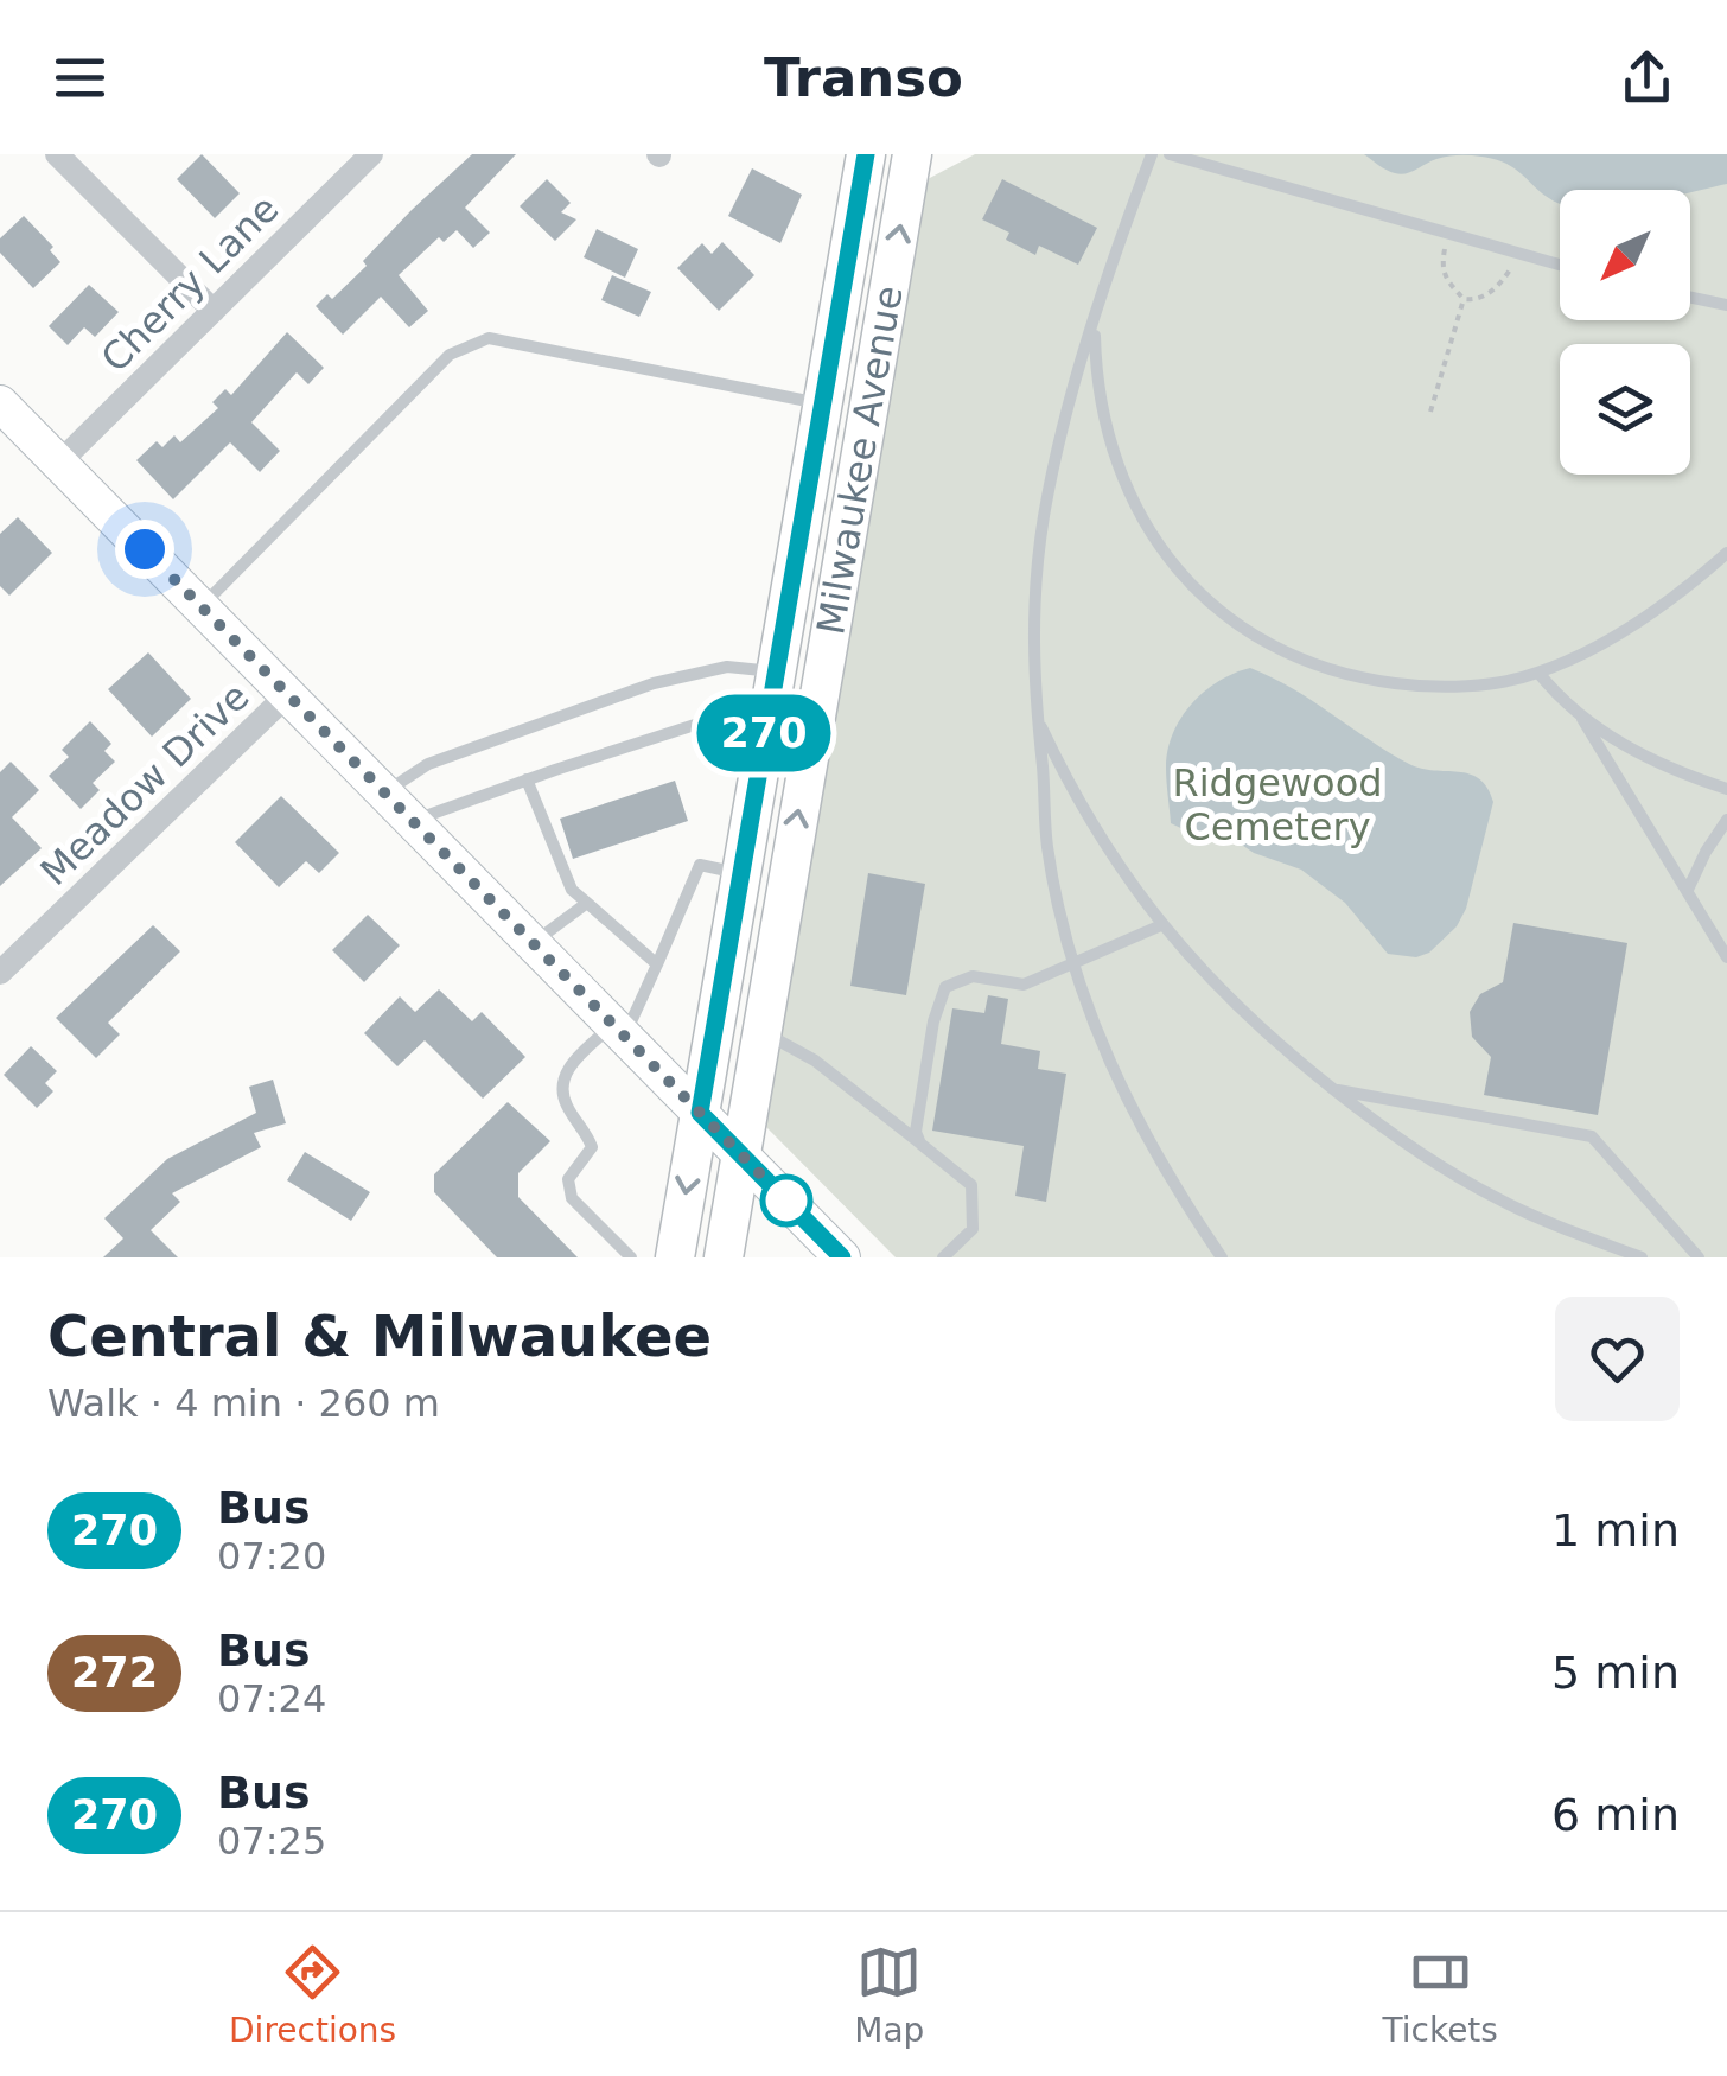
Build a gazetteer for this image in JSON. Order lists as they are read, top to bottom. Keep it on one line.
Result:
{"streets":{"main road":["Milwaukee Avenue"],"street":["Cherry Lane","Meadow Drive"]},"parks":["Ridgewood Cemetery"],"lines":["bus line 270"],"north":"bottom left","page":{"header":"Transo","on_map":"270","heading":["Central & Milwaukee","Walk · 4 min · 260 m"],"list":[{"mark":"270","name":"Bus","note":"07:20","value":"1 min"},{"mark":"272","name":"Bus","note":"07:24","value":"5 min"},{"mark":"270","name":"Bus","note":"07:25","value":"6 min"}],"tabs":["Directions","Map","Tickets"]}}
